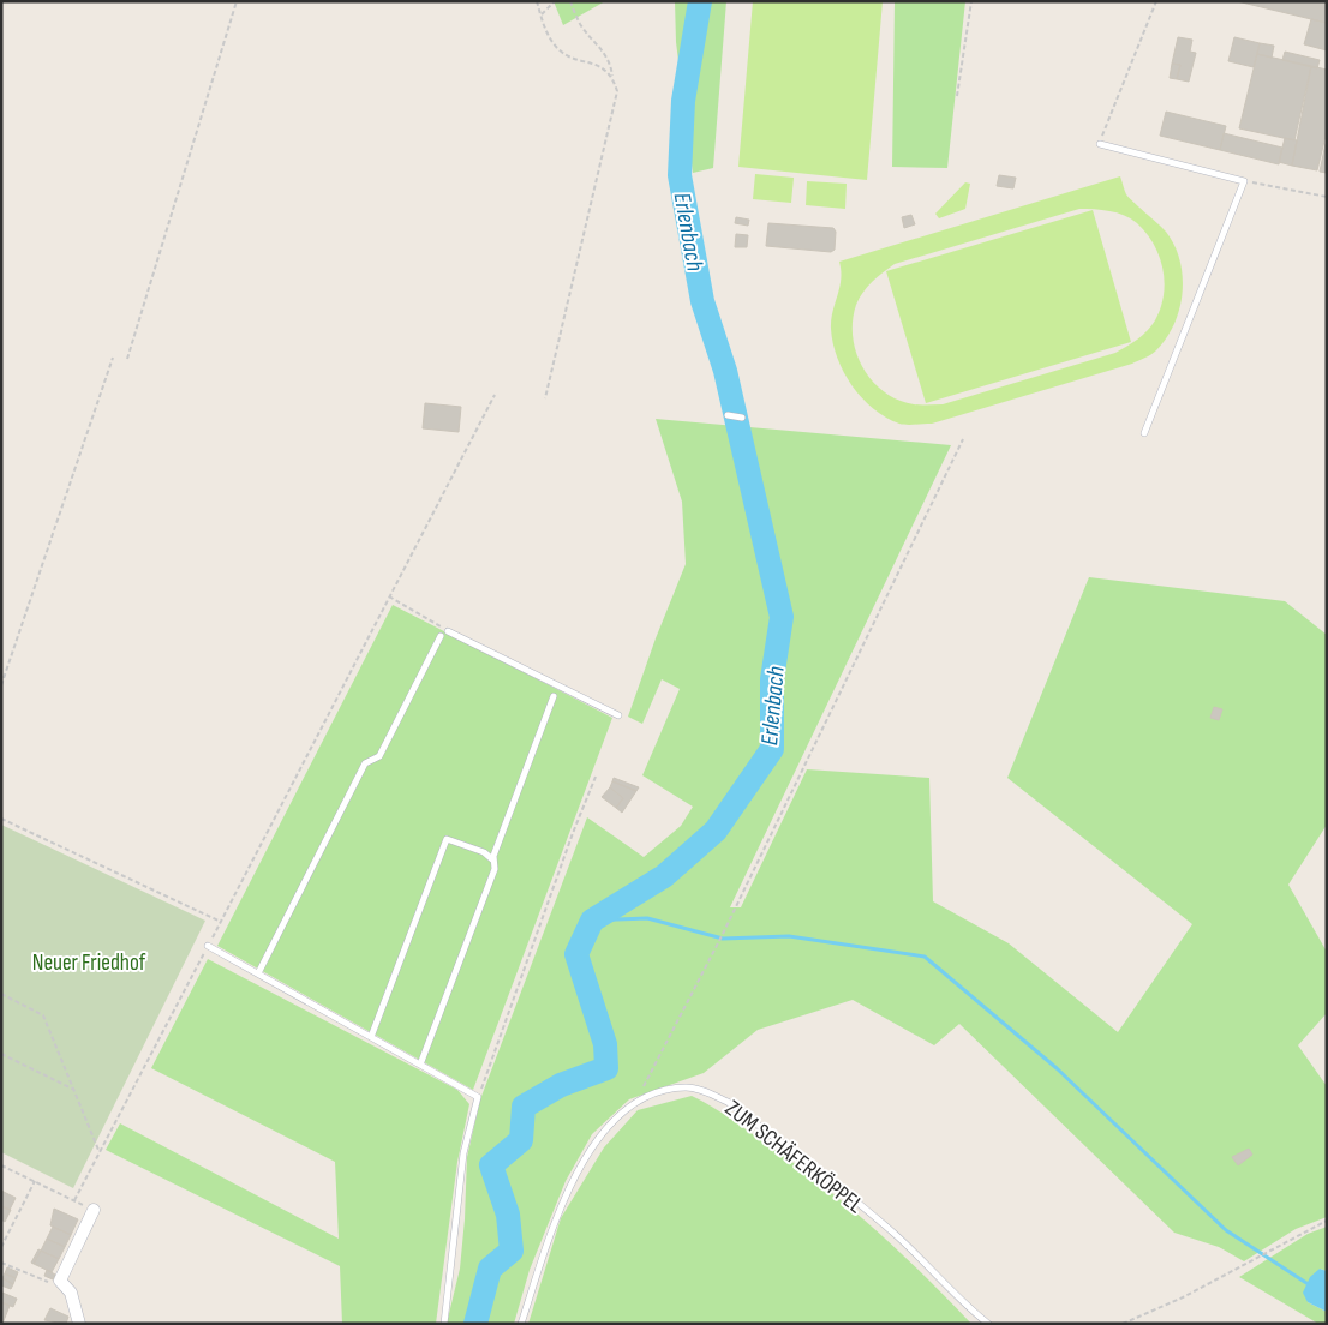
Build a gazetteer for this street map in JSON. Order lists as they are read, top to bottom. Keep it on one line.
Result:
{"streets":{"lane":["ZUM SCHÄFERKÖPPEL"]},"water":["Erlenbach"],"parks":["Neuer Friedhof"]}
